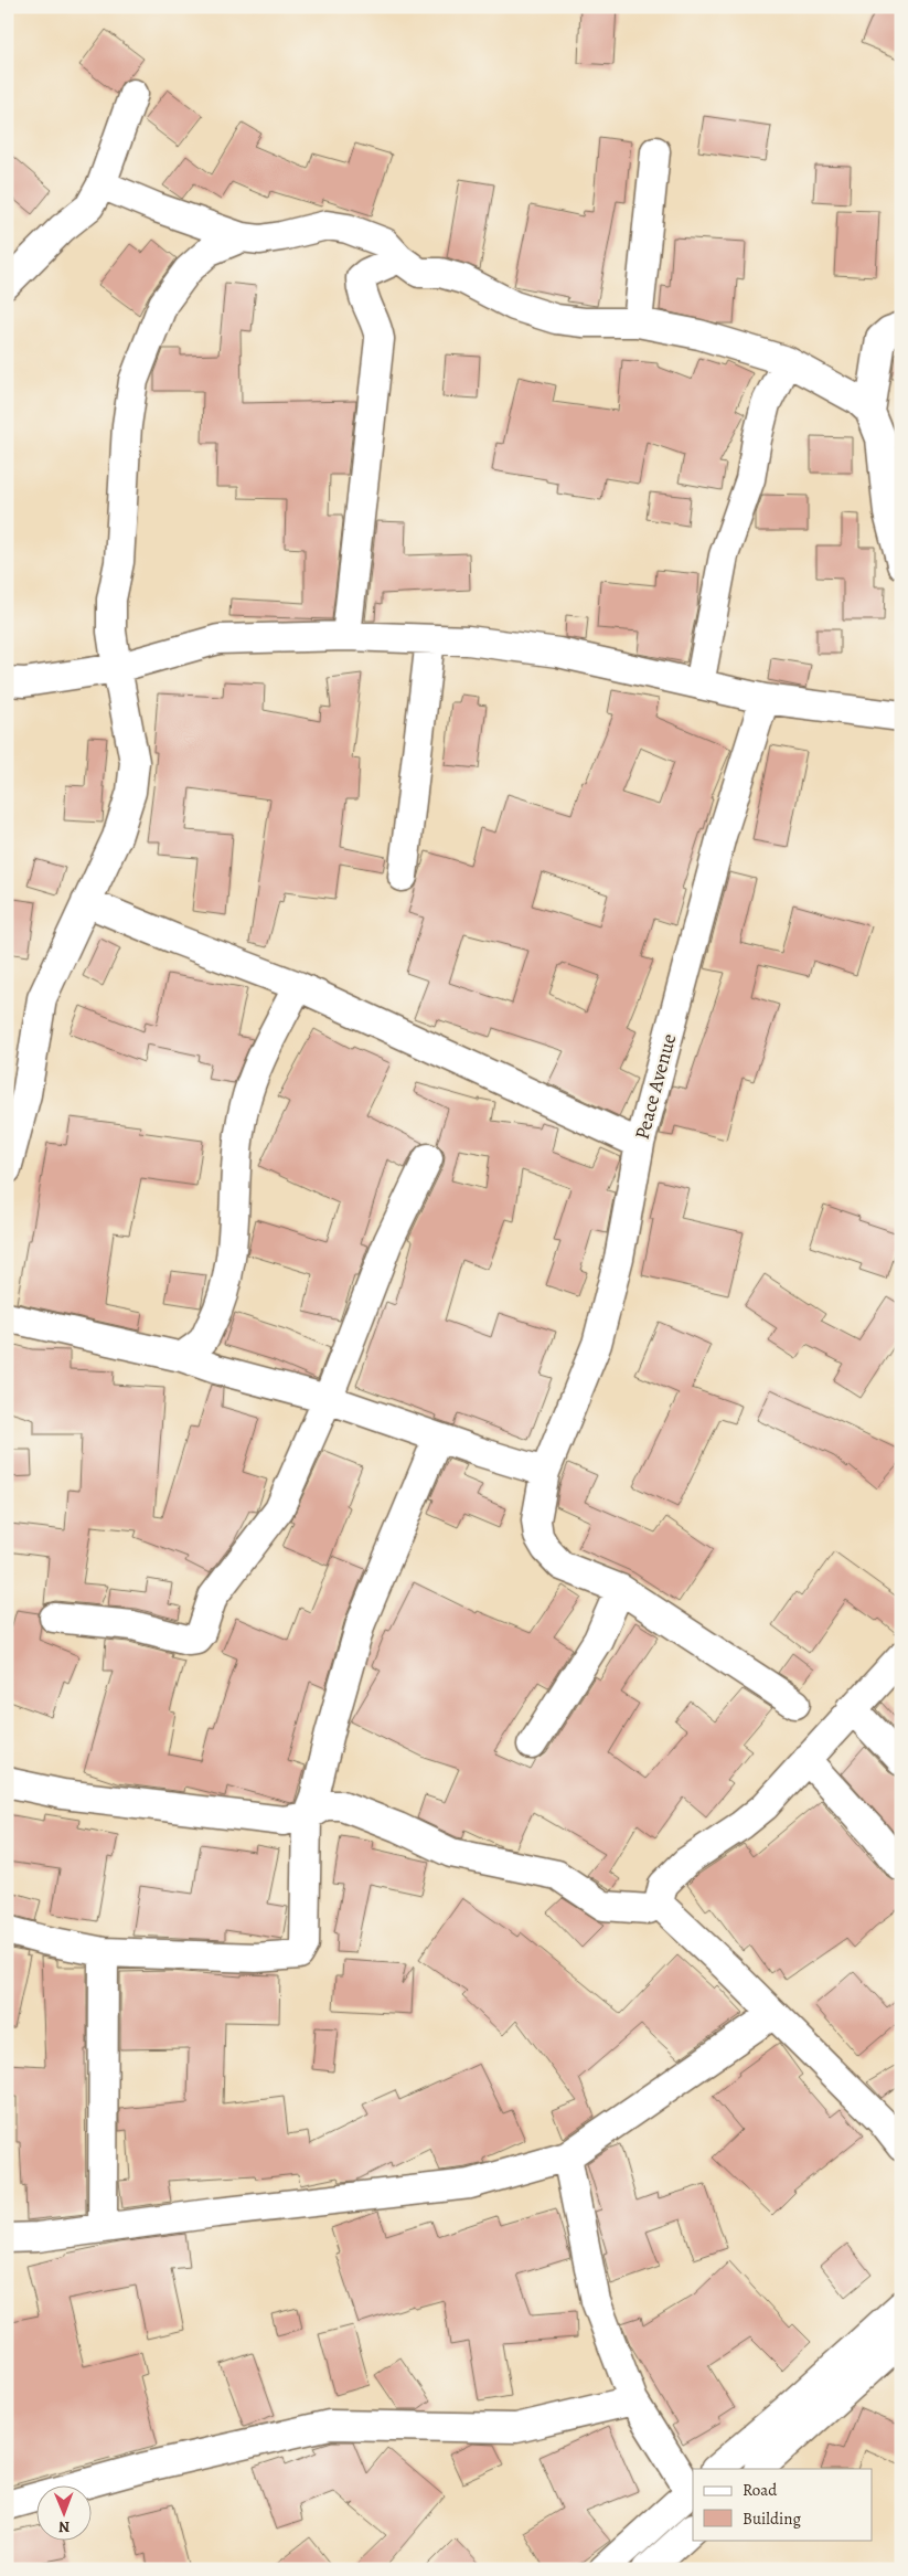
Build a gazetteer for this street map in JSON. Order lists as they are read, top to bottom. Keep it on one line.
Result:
{"streets":{"street":["Peace Avenue"]},"legend":["Road","Building"],"north":"bottom"}
